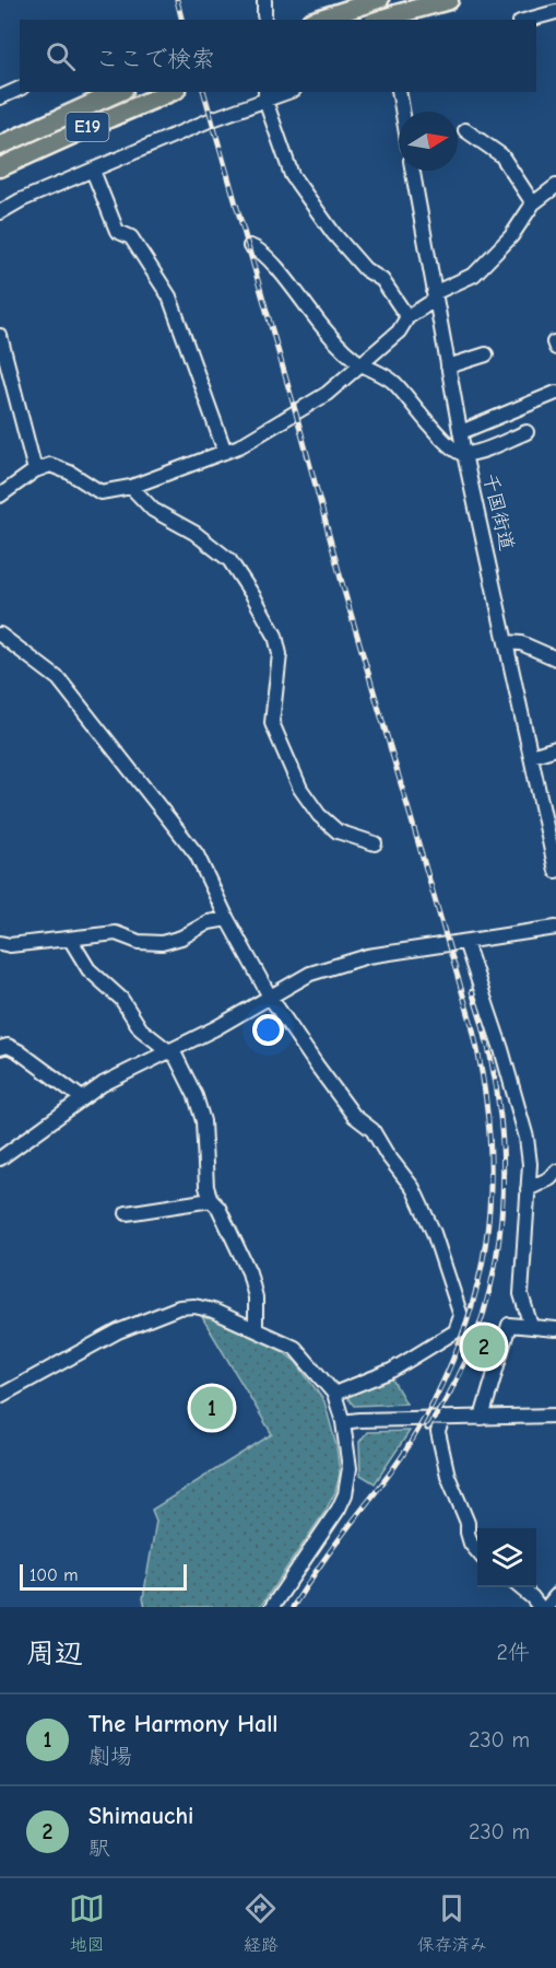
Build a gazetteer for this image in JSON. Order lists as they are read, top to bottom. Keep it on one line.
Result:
{"streets":{"highway":["E19"],"street":["千国街道"]},"scale_bar":"100 m","north":"right","page":{"search":"ここで検索","pins":["2","1"],"scale":"100 m","heading":["周辺","2件"],"list":[{"mark":"1","name":"The Harmony Hall","note":"劇場","value":"230 m"},{"mark":"2","name":"Shimauchi","note":"駅","value":"230 m"}],"nav":["地図","経路","保存済み"]}}
